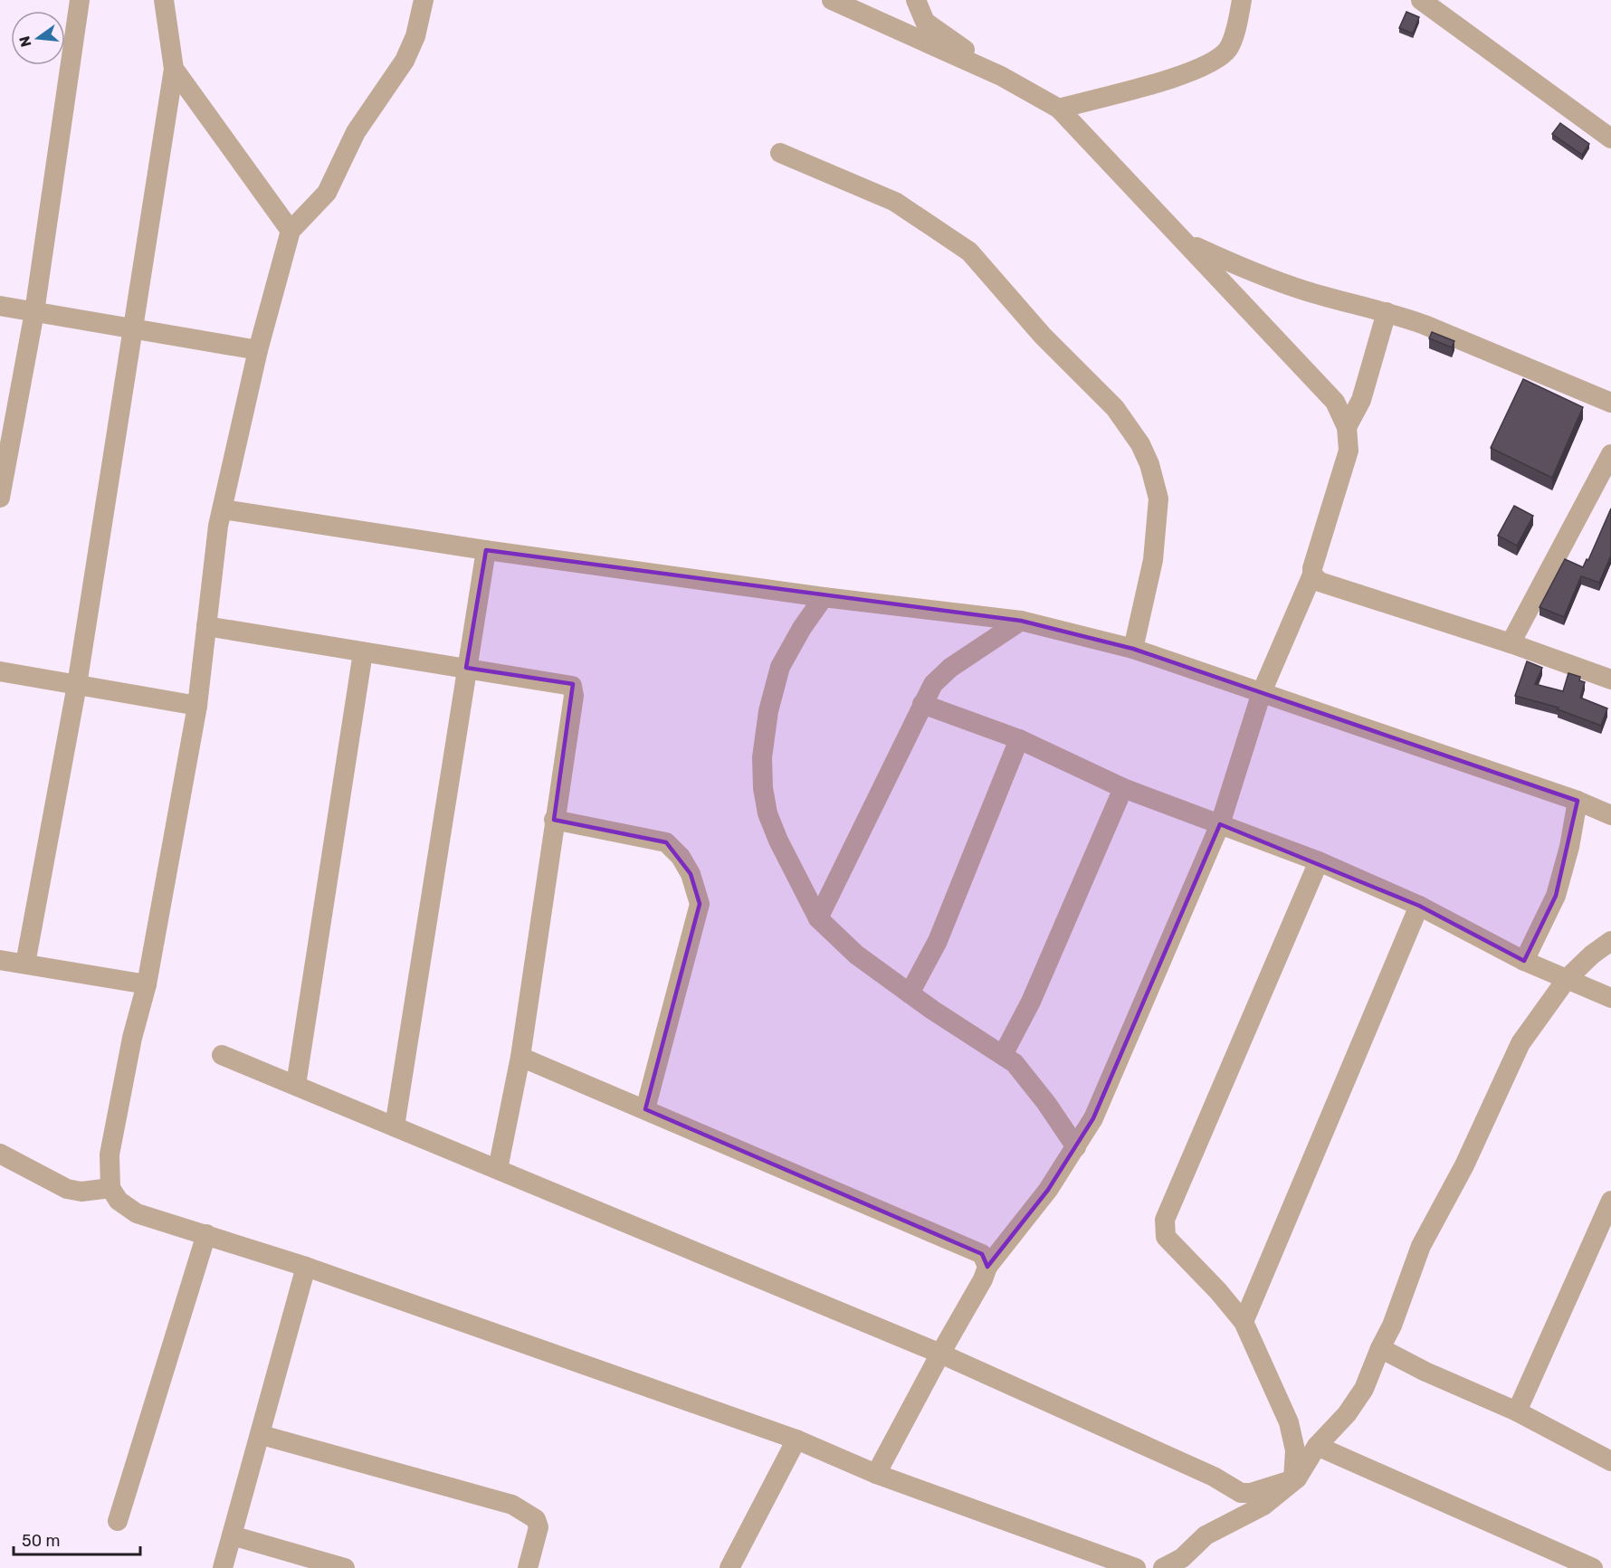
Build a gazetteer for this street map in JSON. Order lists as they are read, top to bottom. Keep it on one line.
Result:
{"scale_bar":"50 m","north":"left"}
